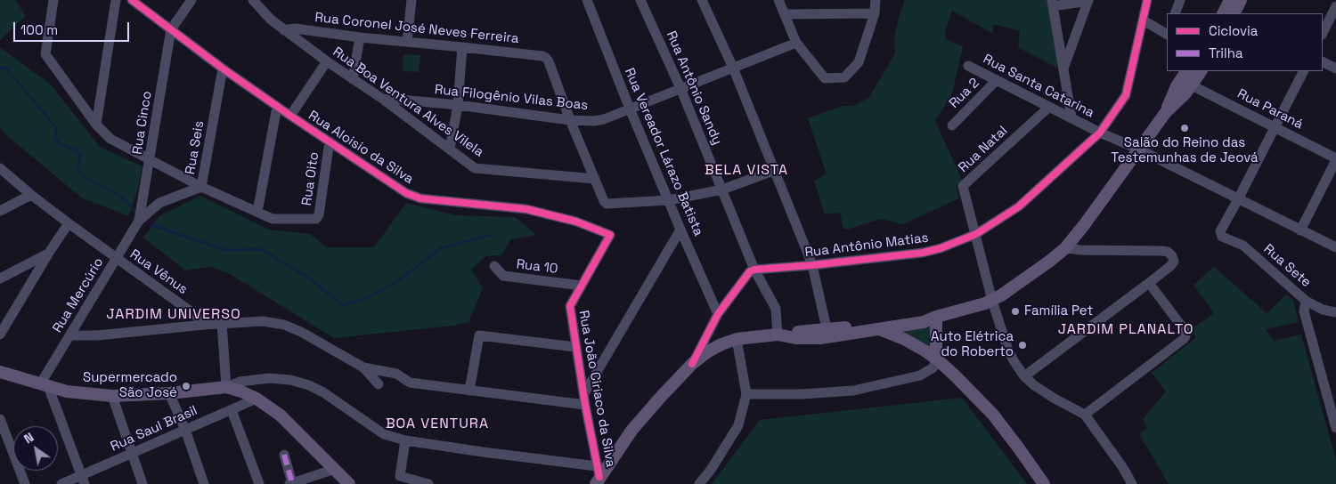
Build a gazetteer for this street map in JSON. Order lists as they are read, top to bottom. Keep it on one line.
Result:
{"streets":{"street":["Rua Coronel José Neves Ferreira","Rua Santa Catarina","Rua Antônio Sandy","Rua 2","Rua Filogênio Vilas Boas","Rua Boa Ventura Alves Vilela","Rua Paraná","Rua Cinco","Rua Seis","Rua Aloisio da Silva","Rua Natal","Rua Vereador Lárazo Batista","Rua Oito","Rua Antônio Matias","Rua Sete","Rua 10","Rua Vênus","Rua Mercúrio","Rua João Ciriaco da Silva","Rua Saul Brasil"]},"crossings":[["Rua Coronel José Neves Ferreira","Rua Filogênio Vilas Boas"],["Rua Coronel José Neves Ferreira","Rua Boa Ventura Alves Vilela"],["Rua Santa Catarina","Rua 2"],["Rua Santa Catarina","Rua Natal"],["Rua Santa Catarina","Rua Antônio Matias"],["Rua Santa Catarina","Rua Sete"],["Rua Antônio Sandy","Rua Filogênio Vilas Boas"],["Rua Antônio Sandy","Rua Antônio Matias"],["Rua Filogênio Vilas Boas","Rua Boa Ventura Alves Vilela"],["Rua Filogênio Vilas Boas","Rua Vereador Lárazo Batista"],["Rua Cinco","Rua Seis"],["Rua Cinco","Rua Aloisio da Silva"],["Rua Cinco","Rua Mercúrio"],["Rua Seis","Rua Aloisio da Silva"],["Rua Seis","Rua Mercúrio"],["Rua Aloisio da Silva","Rua Oito"],["Rua Aloisio da Silva","Rua João Ciriaco da Silva"],["Rua Natal","Rua Antônio Matias"],["Rua 10","Rua João Ciriaco da Silva"],["Rua Vênus","Rua Mercúrio"]],"districts":["BELA VISTA","JARDIM UNIVERSO","JARDIM PLANALTO","BOA VENTURA"],"places":["Salão do Reino das Testemunhas de Jeová","Família Pet","Auto Elétrica do Roberto","Supermercado São José"],"legend":["Ciclovia","Trilha"],"scale_bar":"100 m","north":"top left"}
